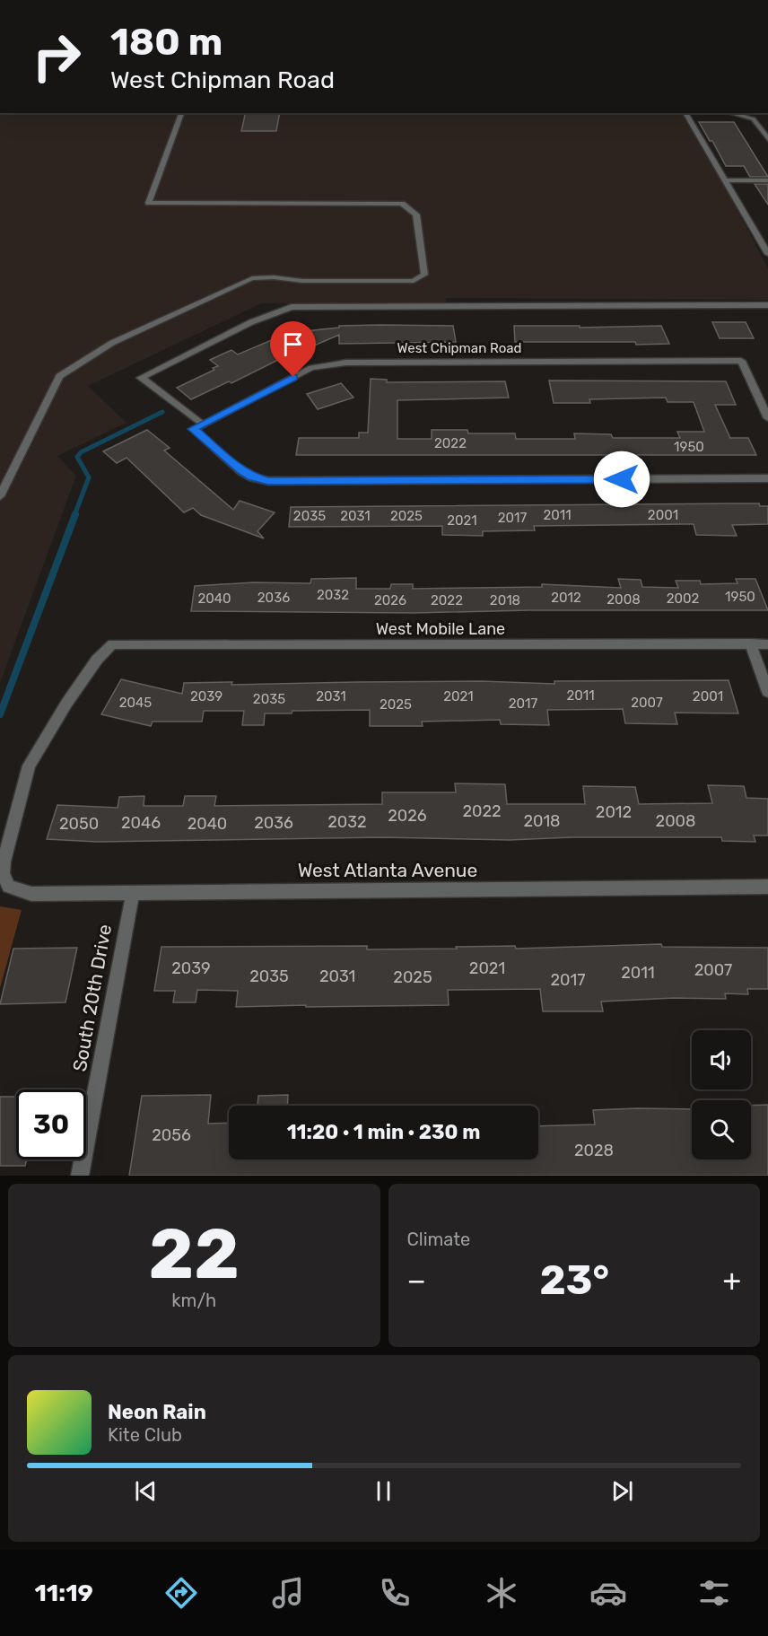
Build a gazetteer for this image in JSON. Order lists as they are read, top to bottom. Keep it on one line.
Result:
{"streets":{"street":["West Chipman Road","West Mobile Lane","West Atlanta Avenue","South 20th Drive"]},"crossings":[["West Mobile Lane","West Atlanta Avenue"],["West Atlanta Avenue","South 20th Drive"]],"house_numbers":["2022","1950","2011","2001","2035","2031","2025","2017","2021","2032","1950","2036","2012","2040","2002","2008","2026","2022","2018","2011","2039","2031","2021","2001","2035","2045","2007","2017","2025","2022","2012","2026","2018","2008","2032","2046","2036","2050","2040","2039","2021","2007","2011","2035","2031","2025","2017","2056","2028"],"page":{"turn":["180 m","West Chipman Road"],"limit":"30","trip":"11:20 · 1 min · 230 m","tile":[["22","km/h"],"Climate"],"heat":["−","23°","+"],"song":["Neon Rain","Kite Club"],"tabs":"11:19"}}
